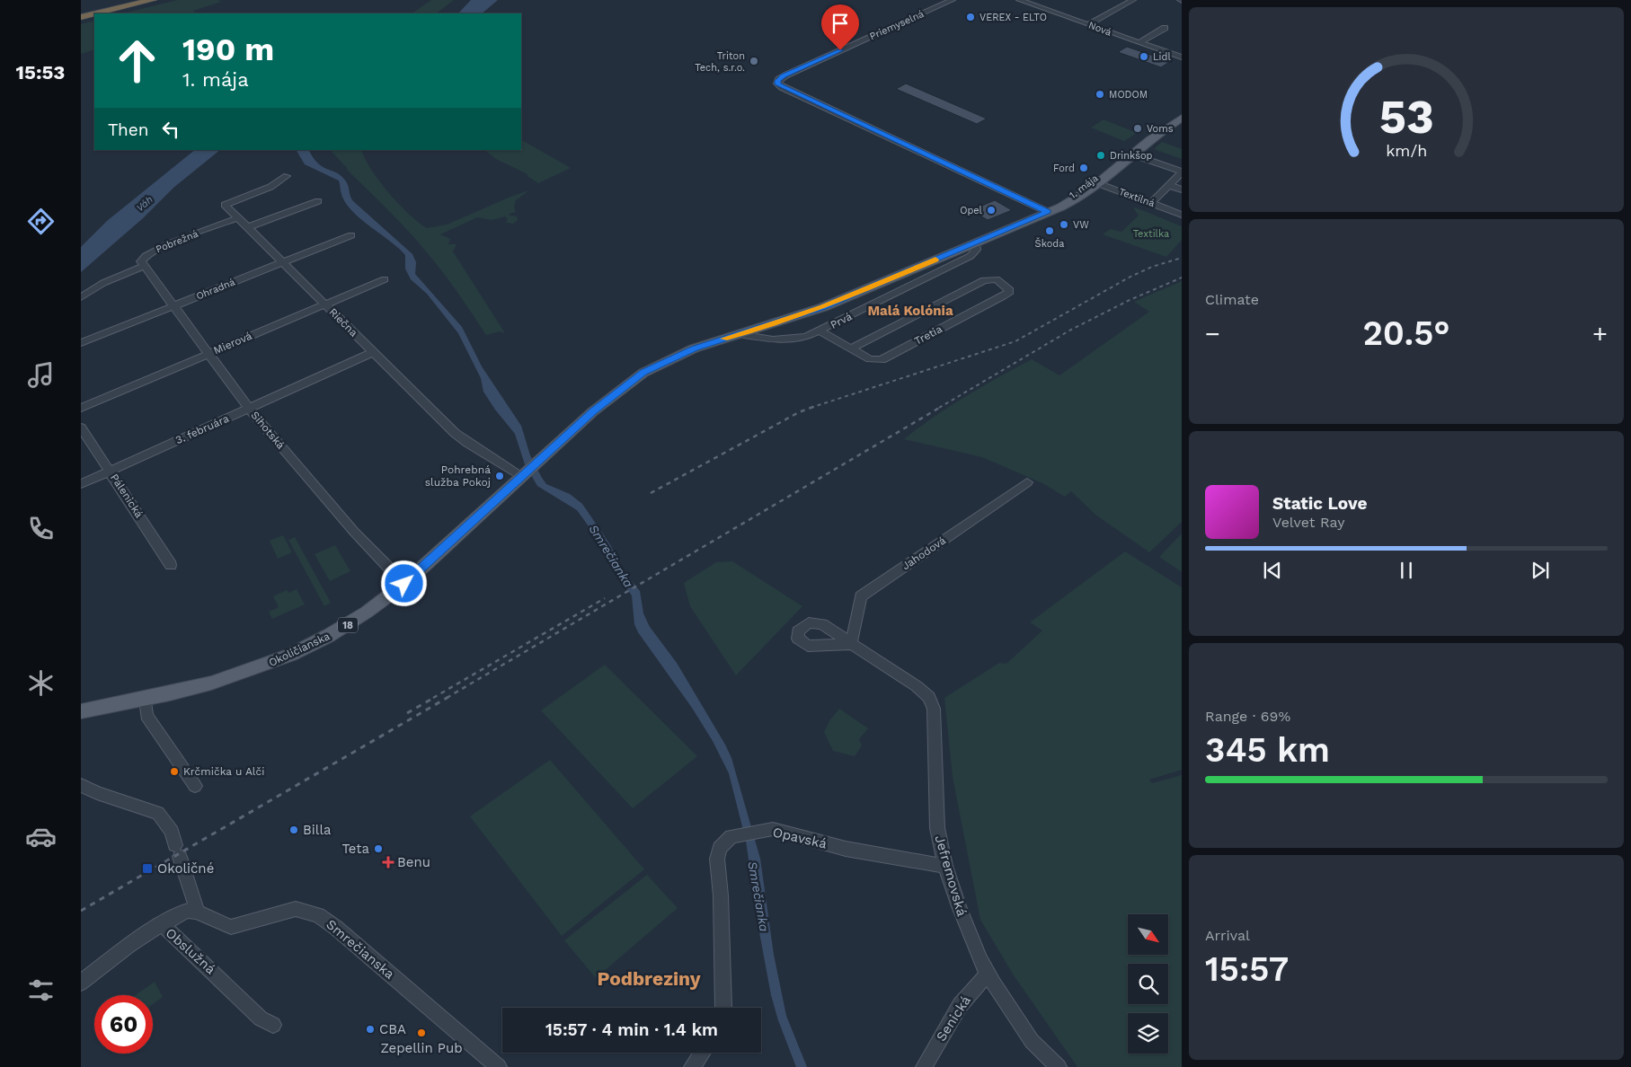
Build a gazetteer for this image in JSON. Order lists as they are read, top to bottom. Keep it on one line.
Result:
{"streets":{"main road":["1. mája","18","Okoličianska"],"street":["Priemyselná","Nová","Textilná","Pobrežná","Ohradná","Prvá","Riečna","Tretia","Mierová","3. februára","Sihotská","Pálenická","Jahodová","Opavská","Jefremovská","Smrečianska","Obslužná","Senická"]},"crossings":[["Priemyselná","1. mája"],["1. mája","Textilná"],["1. mája","Prvá"],["1. mája","Okoličianska"],["Pobrežná","Riečna"],["Pobrežná","Sihotská"],["Ohradná","Riečna"],["Ohradná","Sihotská"],["Riečna","Mierová"],["Riečna","3. februára"],["Riečna","Okoličianska"],["Mierová","Sihotská"],["3. februára","Sihotská"],["3. februára","Pálenická"],["Sihotská","Okoličianska"],["Jahodová","Jefremovská"],["Opavská","Jefremovská"],["Jefremovská","Senická"]],"districts":["Malá Kolónia","Podbreziny"],"water":["Váh","Smrečianka"],"parks":["Textilka"],"places":{"other":["VEREX - ELTO","Lidl","Triton Tech, s.r.o.","MODOM","Voms","Drinkšop","Ford","Opel","VW","Škoda","Pohrebná služba Pokoj","Krčmička u Alči","Billa","Teta","CBA","Zepellin Pub"],"health":["Benu"],"transit":["Okoličné"]},"north":"bottom right","page":{"tabs":"15:53","turn":["190 m","1. mája"],"then":"Then","tile":["Climate",["Range · 69%","345 km"],["Arrival","15:57"]],"heat":["−","20.5°","+"],"song":["Static Love","Velvet Ray"],"limit":"60","trip":"15:57 · 4 min · 1.4 km","gauge":["53","km/h"]}}
